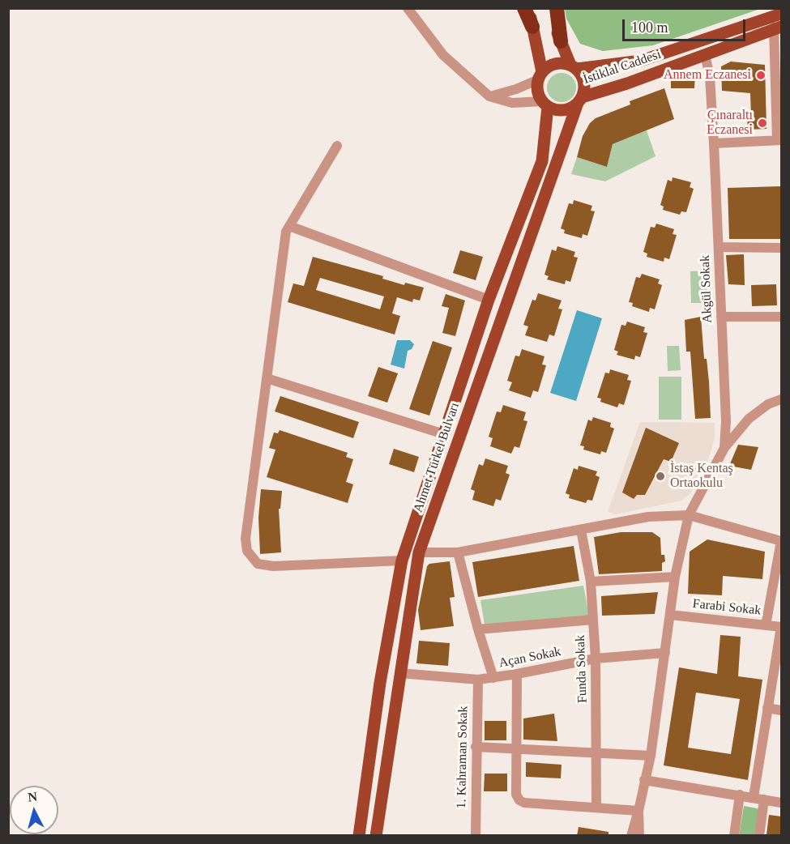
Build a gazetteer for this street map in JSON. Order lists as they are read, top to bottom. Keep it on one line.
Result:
{"streets":{"main road":["İstiklal Caddesi","Ahmet Türkel Bulvarı"],"street":["Akgül Sokak","Farabi Sokak","Açan Sokak","Funda Sokak","1. Kahraman Sokak"]},"crossings":[["İstiklal Caddesi","Akgül Sokak"],["İstiklal Caddesi","Ahmet Türkel Bulvarı"],["Akgül Sokak","Farabi Sokak"],["Akgül Sokak","Açan Sokak"],["Ahmet Türkel Bulvarı","Açan Sokak"],["Açan Sokak","Funda Sokak"],["Açan Sokak","1. Kahraman Sokak"]],"places":["Annem Eczanesi","Çınaraltı Eczanesi","İstaş Kentaş Ortaokulu"],"scale_bar":"100 m","north":"top"}
